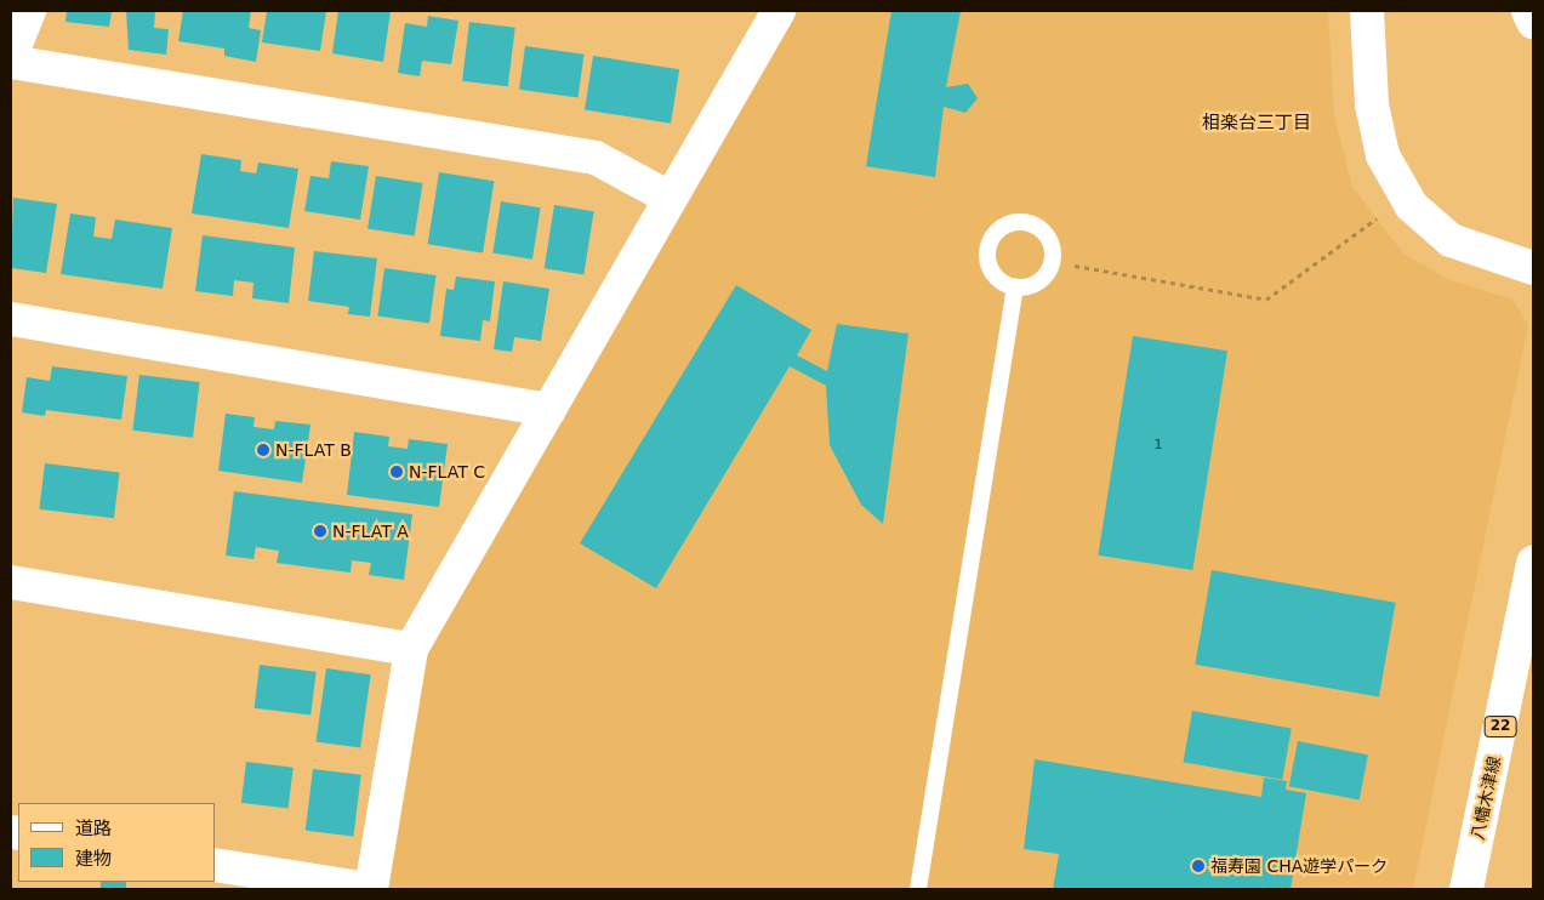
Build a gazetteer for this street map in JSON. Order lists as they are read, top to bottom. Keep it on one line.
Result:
{"streets":{"main road":["22","八幡木津線"]},"districts":["相楽台三丁目"],"places":["N-FLAT B","N-FLAT C","N-FLAT A","福寿園 CHA遊学パーク"],"house_numbers":["1"],"legend":["道路","建物"]}
